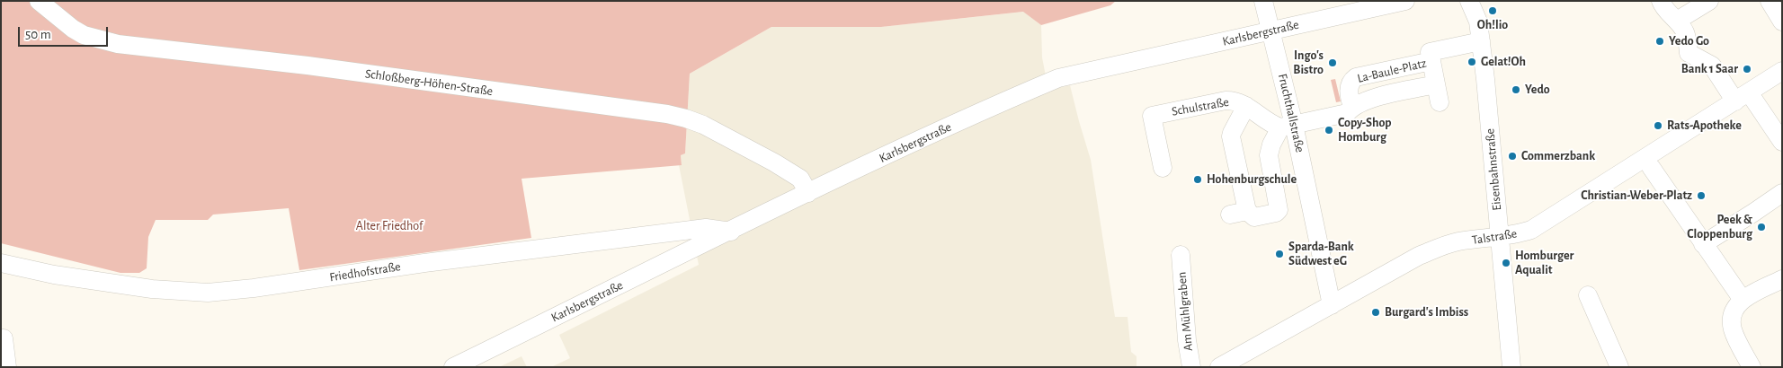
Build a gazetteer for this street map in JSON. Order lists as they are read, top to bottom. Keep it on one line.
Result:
{"streets":{"street":["Karlsbergstraße","La-Baule-Platz","Schloßberg-Höhen-Straße","Schulstraße","Fruchthallstraße","Eisenbahnstraße","Talstraße","Friedhofstraße","Am Mühlgraben"]},"crossings":[["Karlsbergstraße","Schloßberg-Höhen-Straße"],["Karlsbergstraße","Fruchthallstraße"],["Karlsbergstraße","Friedhofstraße"],["La-Baule-Platz","Schulstraße"],["La-Baule-Platz","Fruchthallstraße"],["La-Baule-Platz","Eisenbahnstraße"],["Schulstraße","Fruchthallstraße"],["Fruchthallstraße","Talstraße"],["Eisenbahnstraße","Talstraße"]],"parks":["Alter Friedhof"],"places":["Oh!lio","Yedo Go","Gelat!Oh","Ingo's Bistro","Bank 1 Saar","Yedo","Rats-Apotheke","Copy-Shop Homburg","Commerzbank","Hohenburgschule","Christian-Weber-Platz","Peek & Cloppenburg","Sparda-Bank Südwest eG","Homburger Aqualit","Burgard's Imbiss"],"scale_bar":"50 m"}
